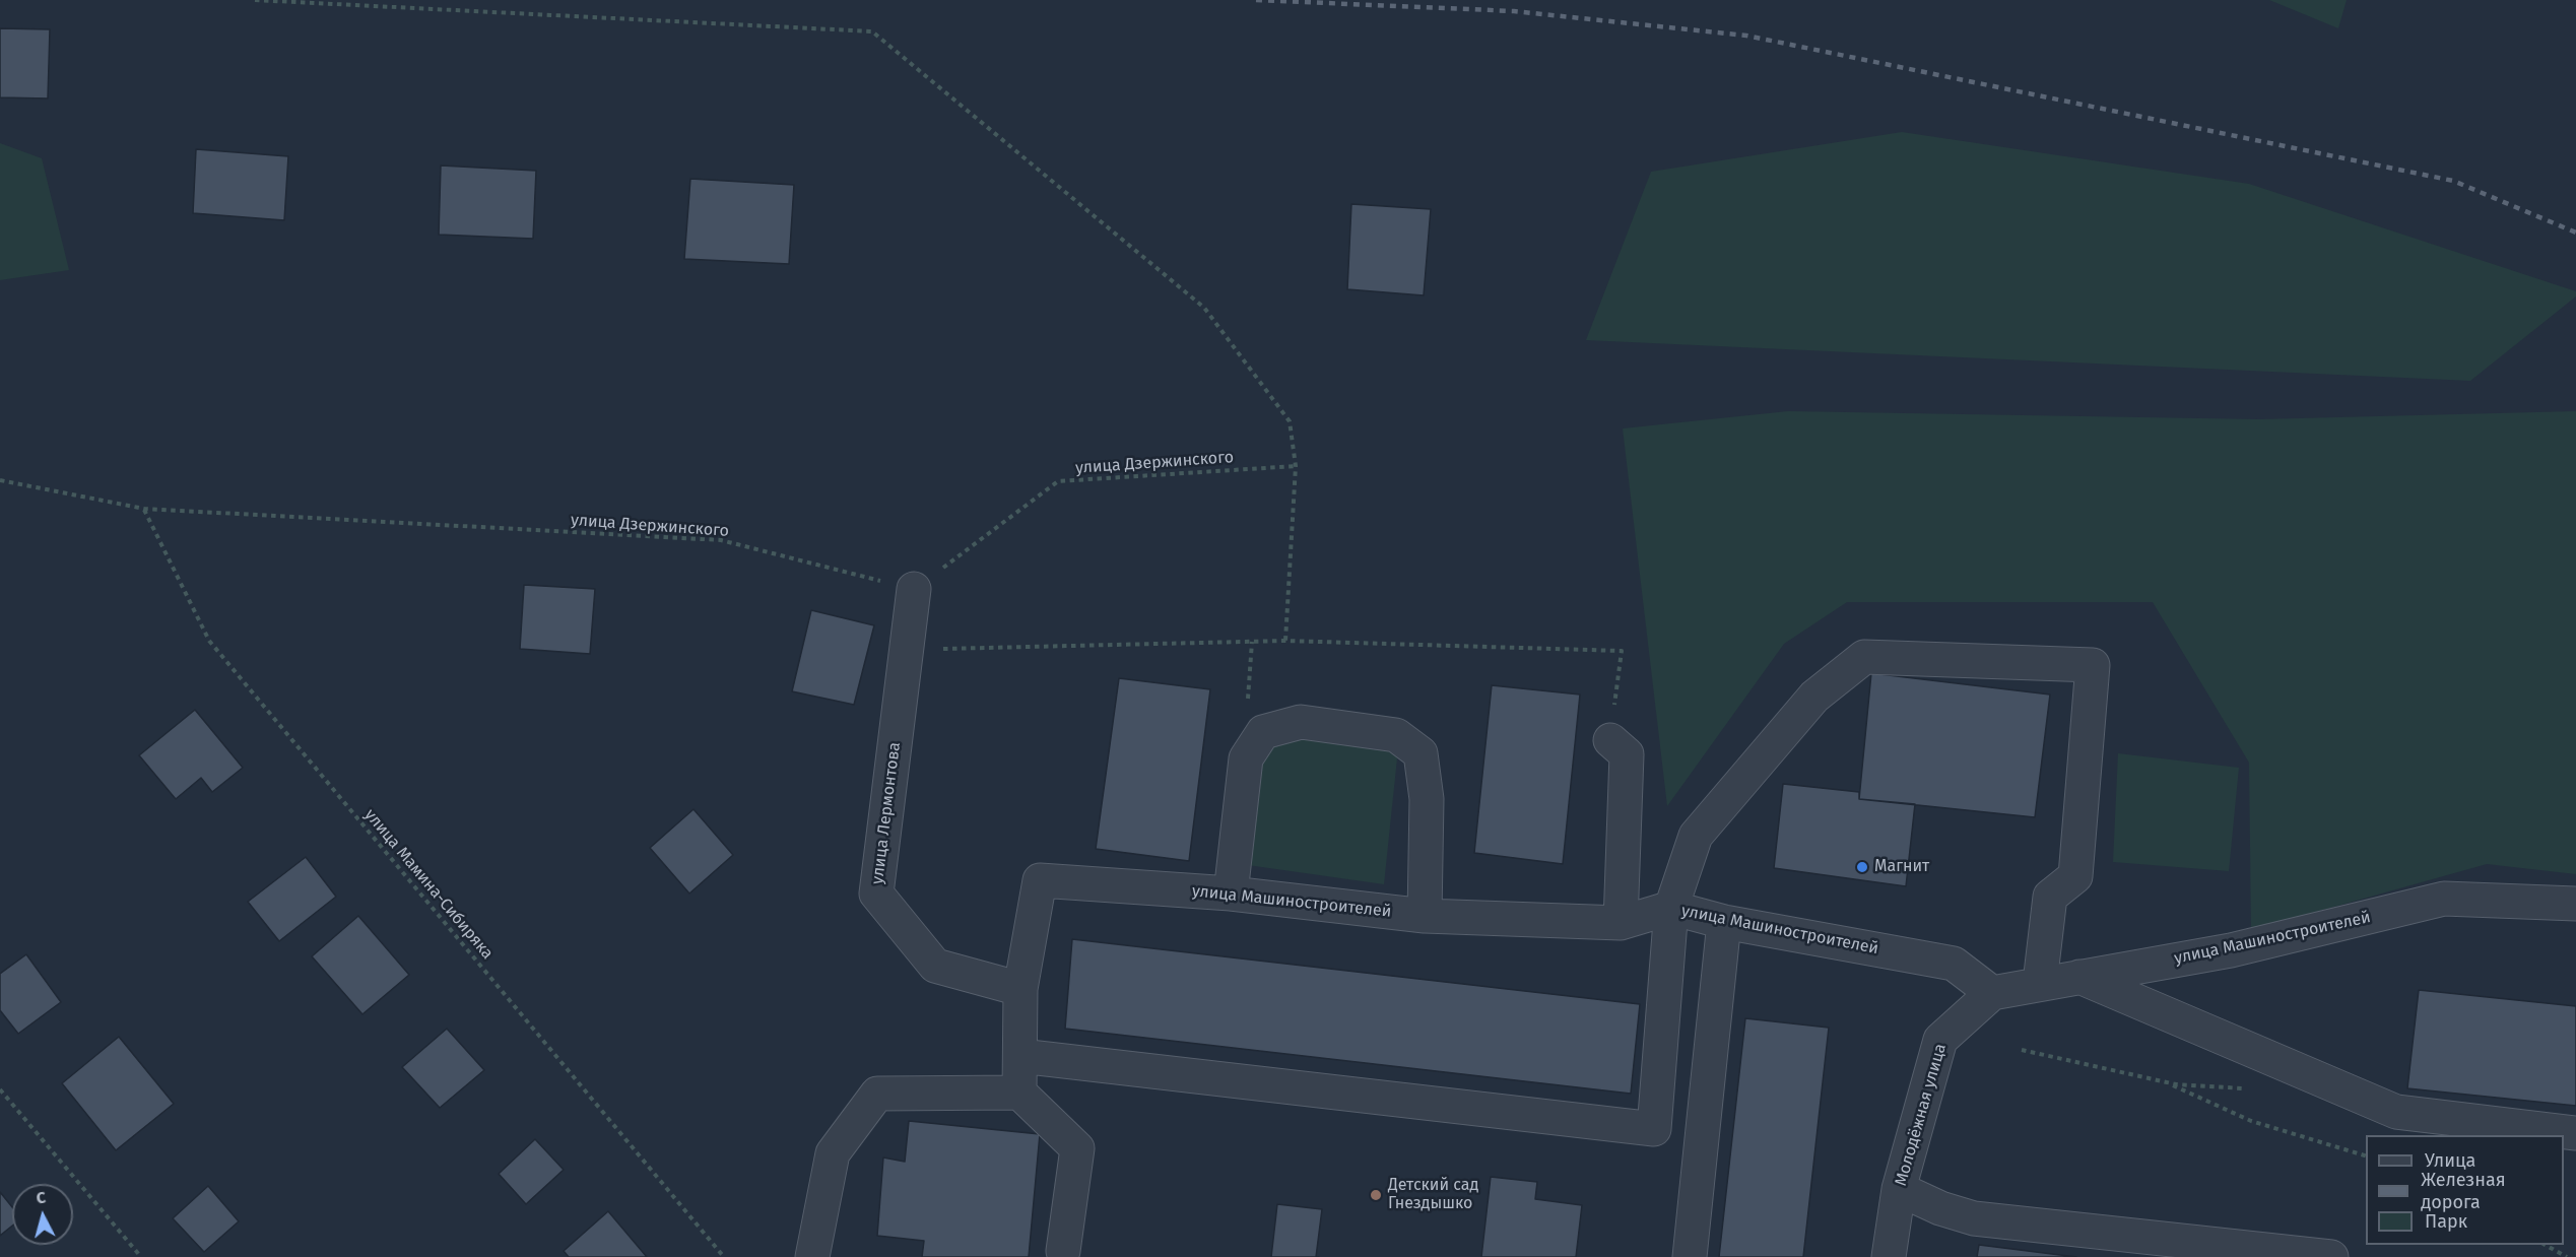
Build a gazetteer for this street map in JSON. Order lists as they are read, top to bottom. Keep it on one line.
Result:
{"streets":{"street":["улица Лермонтова","улица Машиностроителей","Молодёжная улица"],"path":["улица Дзержинского","улица Мамина-Сибиряка"]},"crossings":[["улица Дзержинского","улица Лермонтова"],["улица Дзержинского","улица Мамина-Сибиряка"],["улица Лермонтова","улица Машиностроителей"],["улица Машиностроителей","Молодёжная улица"]],"places":["Магнит","Детский сад Гнездышко"],"legend":["Улица","Железная дорога","Парк"],"north":"top"}
